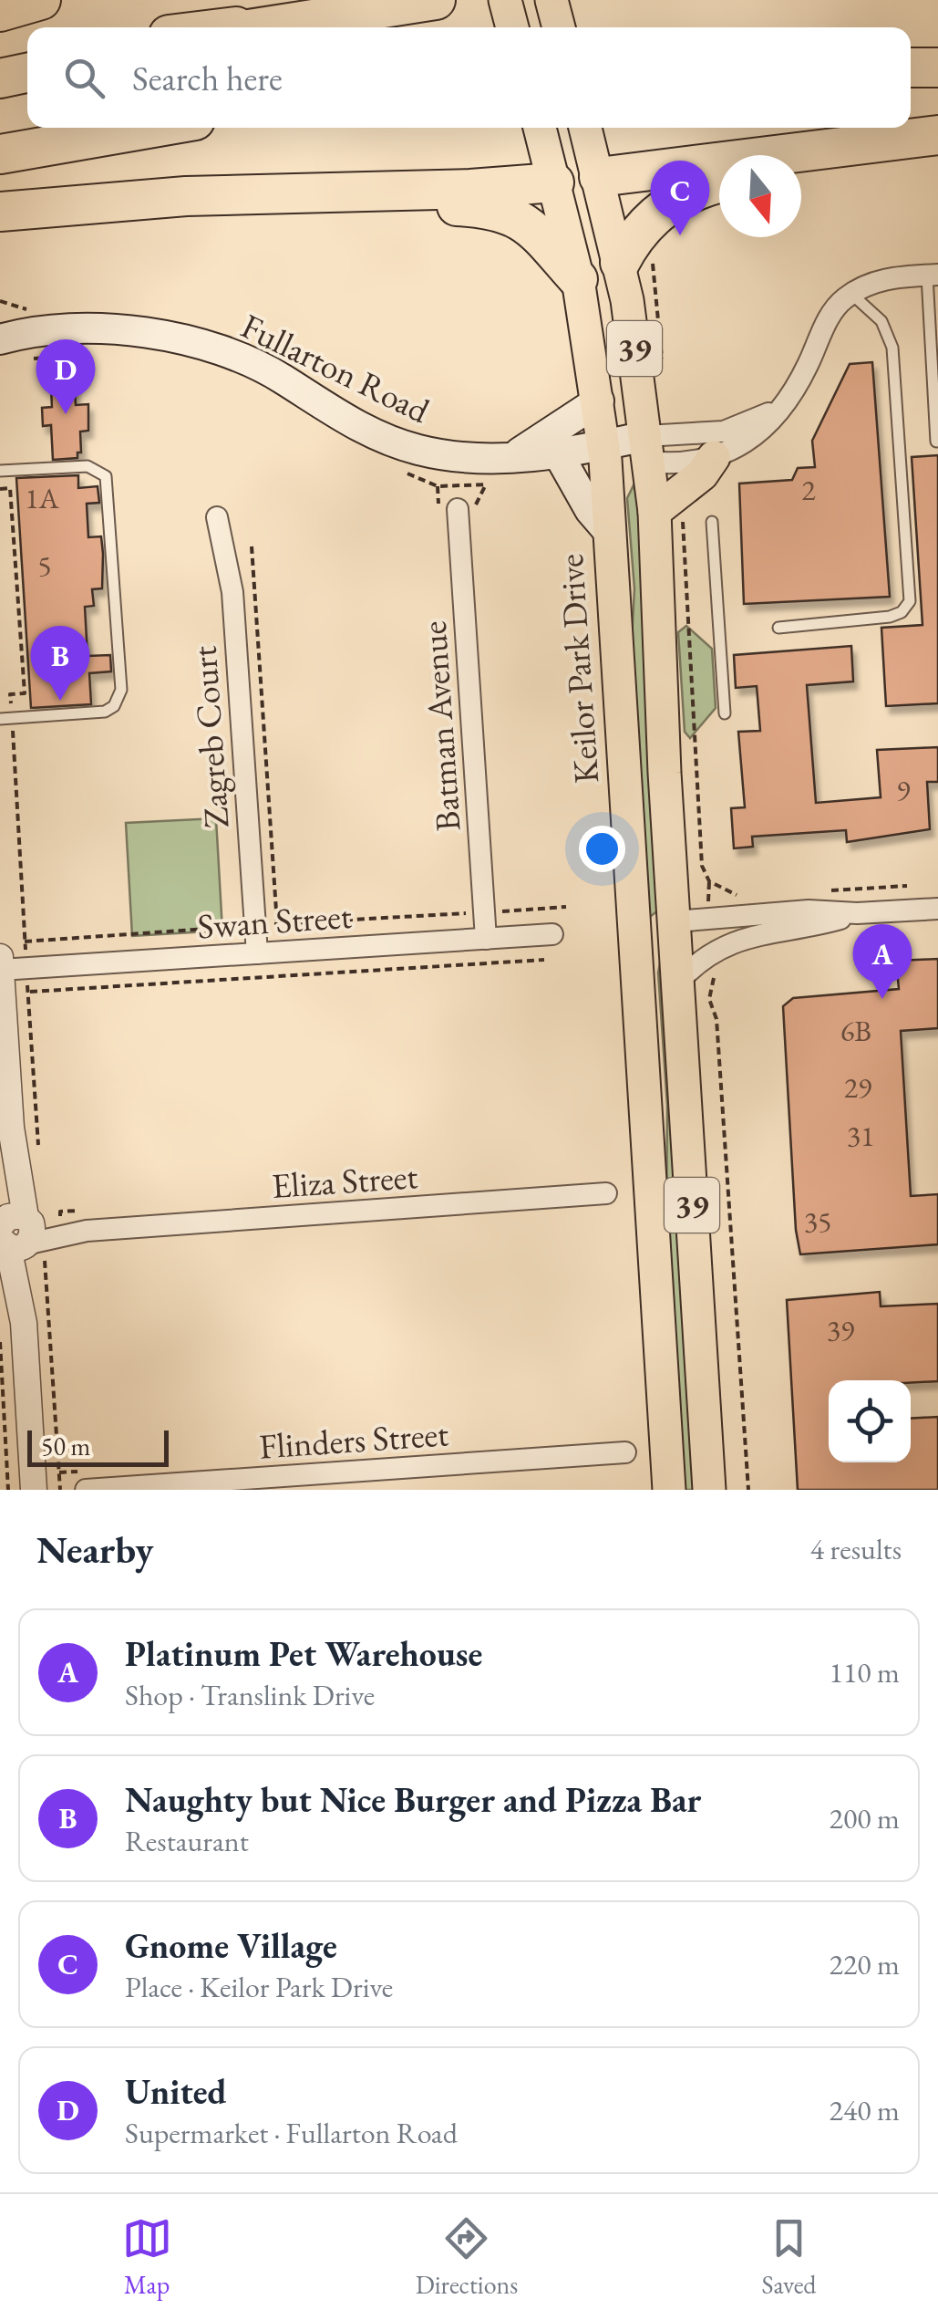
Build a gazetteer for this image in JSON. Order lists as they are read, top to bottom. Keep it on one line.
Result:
{"streets":{"main road":["39","Fullarton Road","Keilor Park Drive"],"street":["Batman Avenue","Zagreb Court","Swan Street","Eliza Street","Flinders Street"]},"crossings":[["39","Fullarton Road"],["Fullarton Road","Keilor Park Drive"],["Batman Avenue","Swan Street"],["Zagreb Court","Swan Street"]],"house_numbers":["2","1A","5","9","6B","29","31","35","39"],"scale_bar":"50 m","north":"bottom","page":{"search":"Search here","pins":["C","D","B","A"],"scale":"50 m","heading":["Nearby","4 results"],"list":[{"mark":"A","name":"Platinum Pet Warehouse","note":"Shop · Translink Drive","value":"110 m"},{"mark":"B","name":"Naughty but Nice Burger and Pizza Bar","note":"Restaurant","value":"200 m"},{"mark":"C","name":"Gnome Village","note":"Place · Keilor Park Drive","value":"220 m"},{"mark":"D","name":"United","note":"Supermarket · Fullarton Road","value":"240 m"}],"nav":["Map","Directions","Saved"]}}
